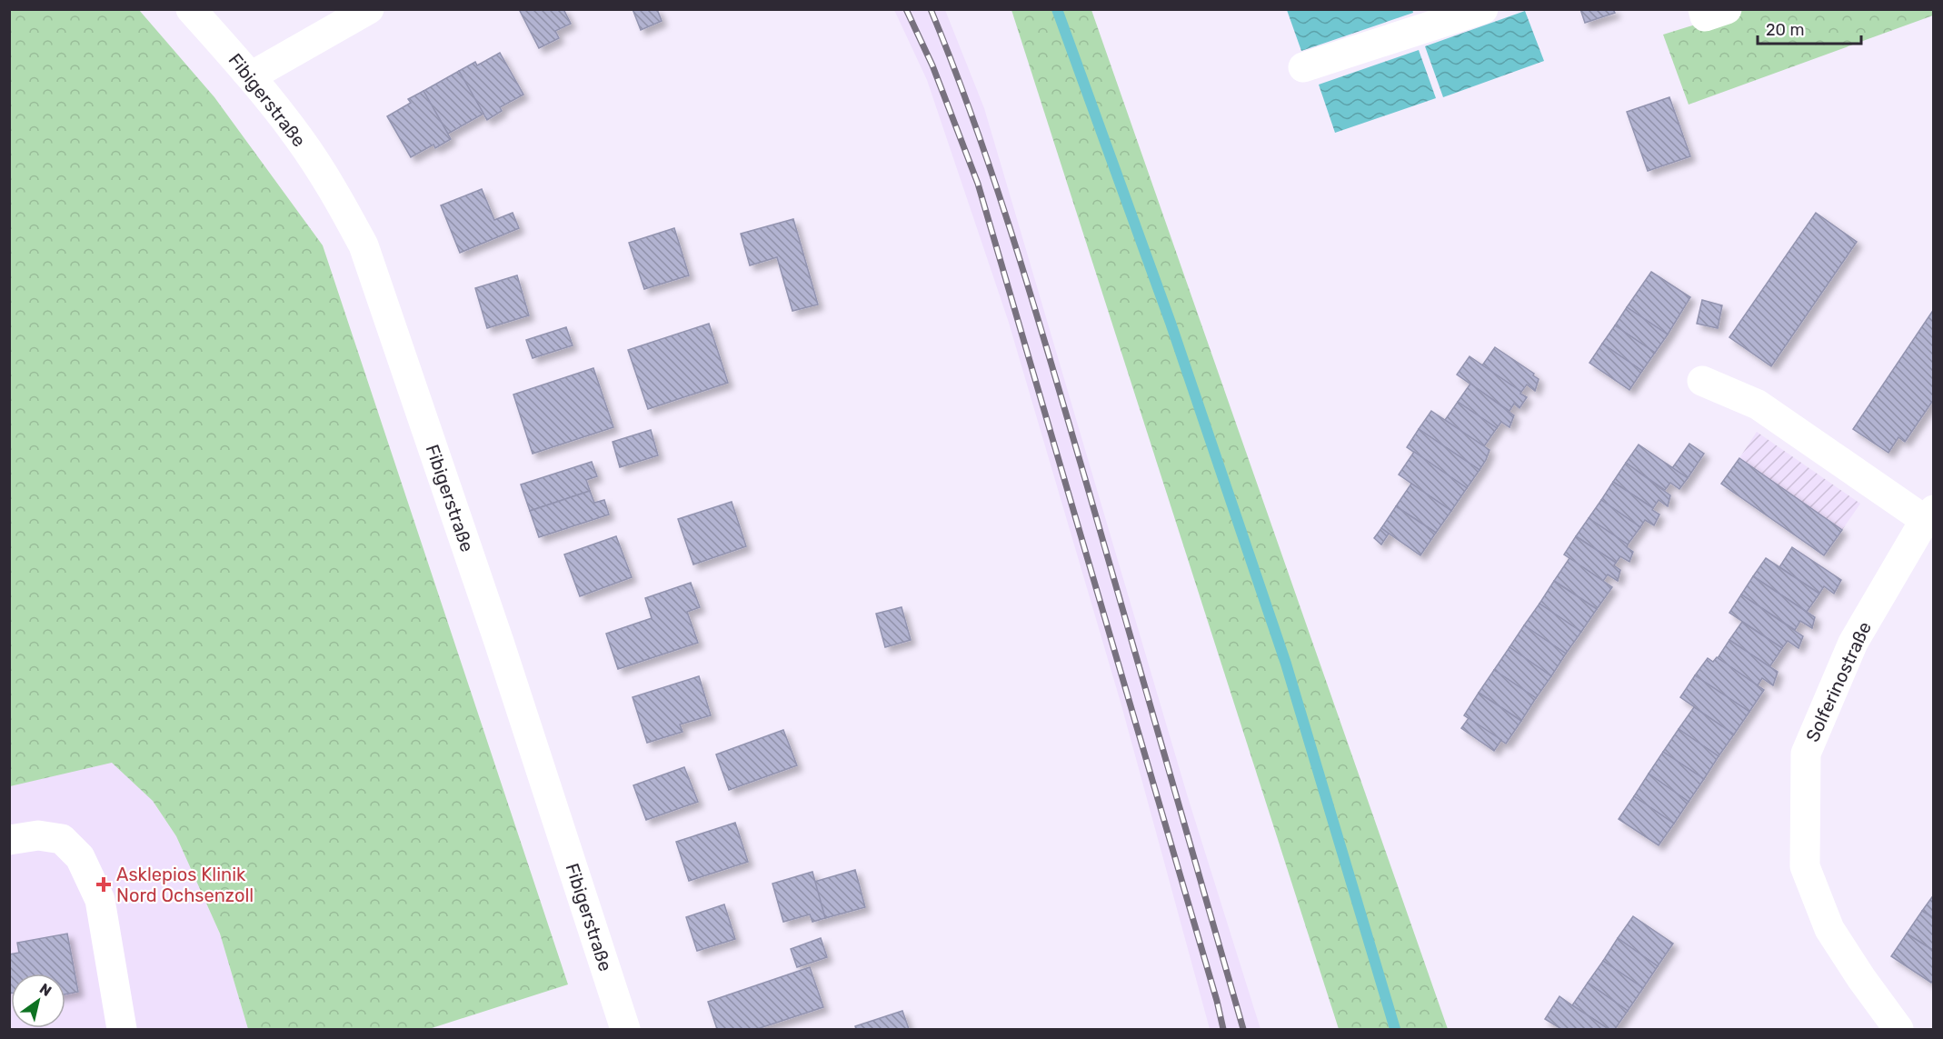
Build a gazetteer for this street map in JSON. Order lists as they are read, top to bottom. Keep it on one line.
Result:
{"streets":{"street":["Fibigerstraße","Solferinostraße"]},"places":{"health":["Asklepios Klinik Nord Ochsenzoll"]},"scale_bar":"20 m","north":"top right"}
